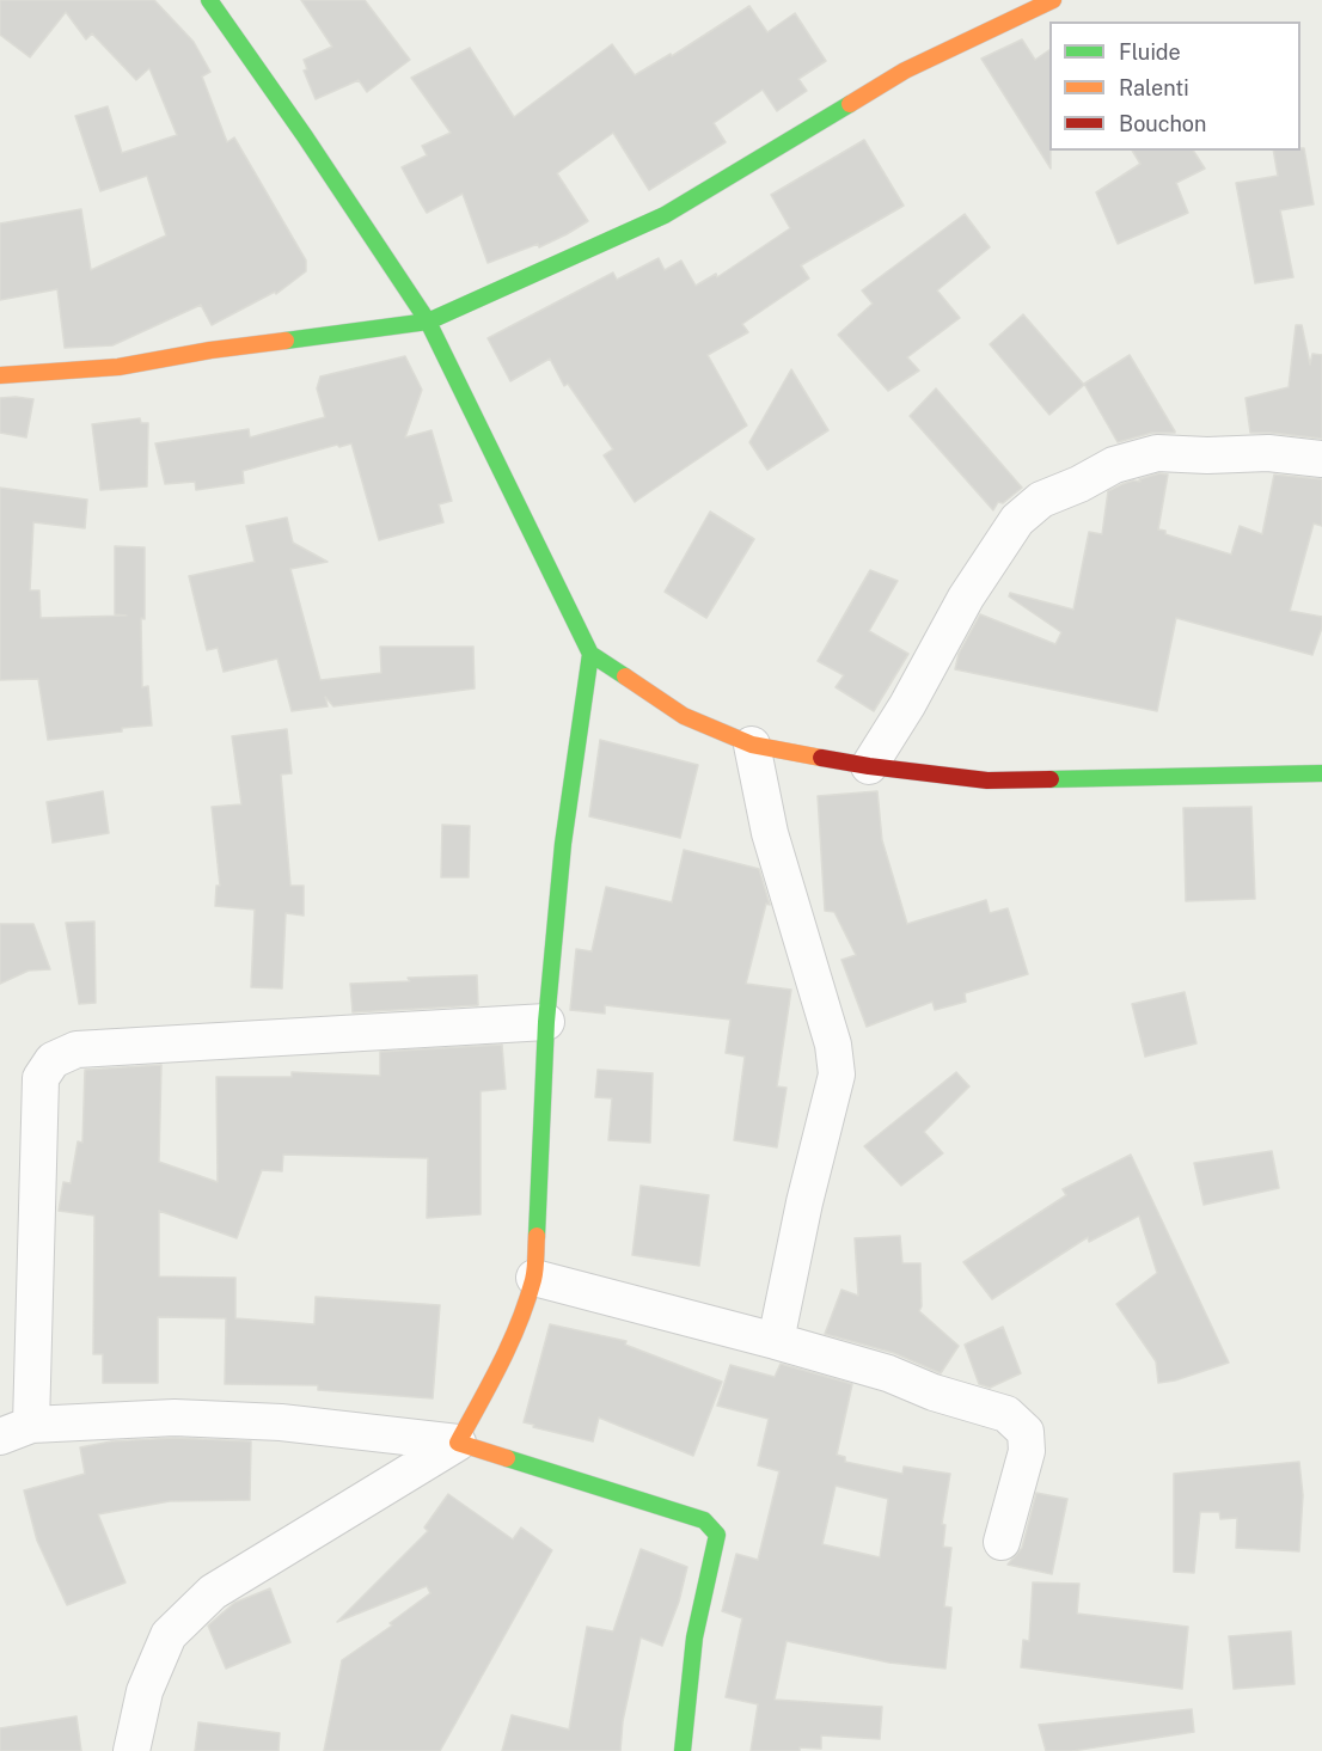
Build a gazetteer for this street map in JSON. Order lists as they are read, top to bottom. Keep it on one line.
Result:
{"legend":["Fluide","Ralenti","Bouchon"]}
